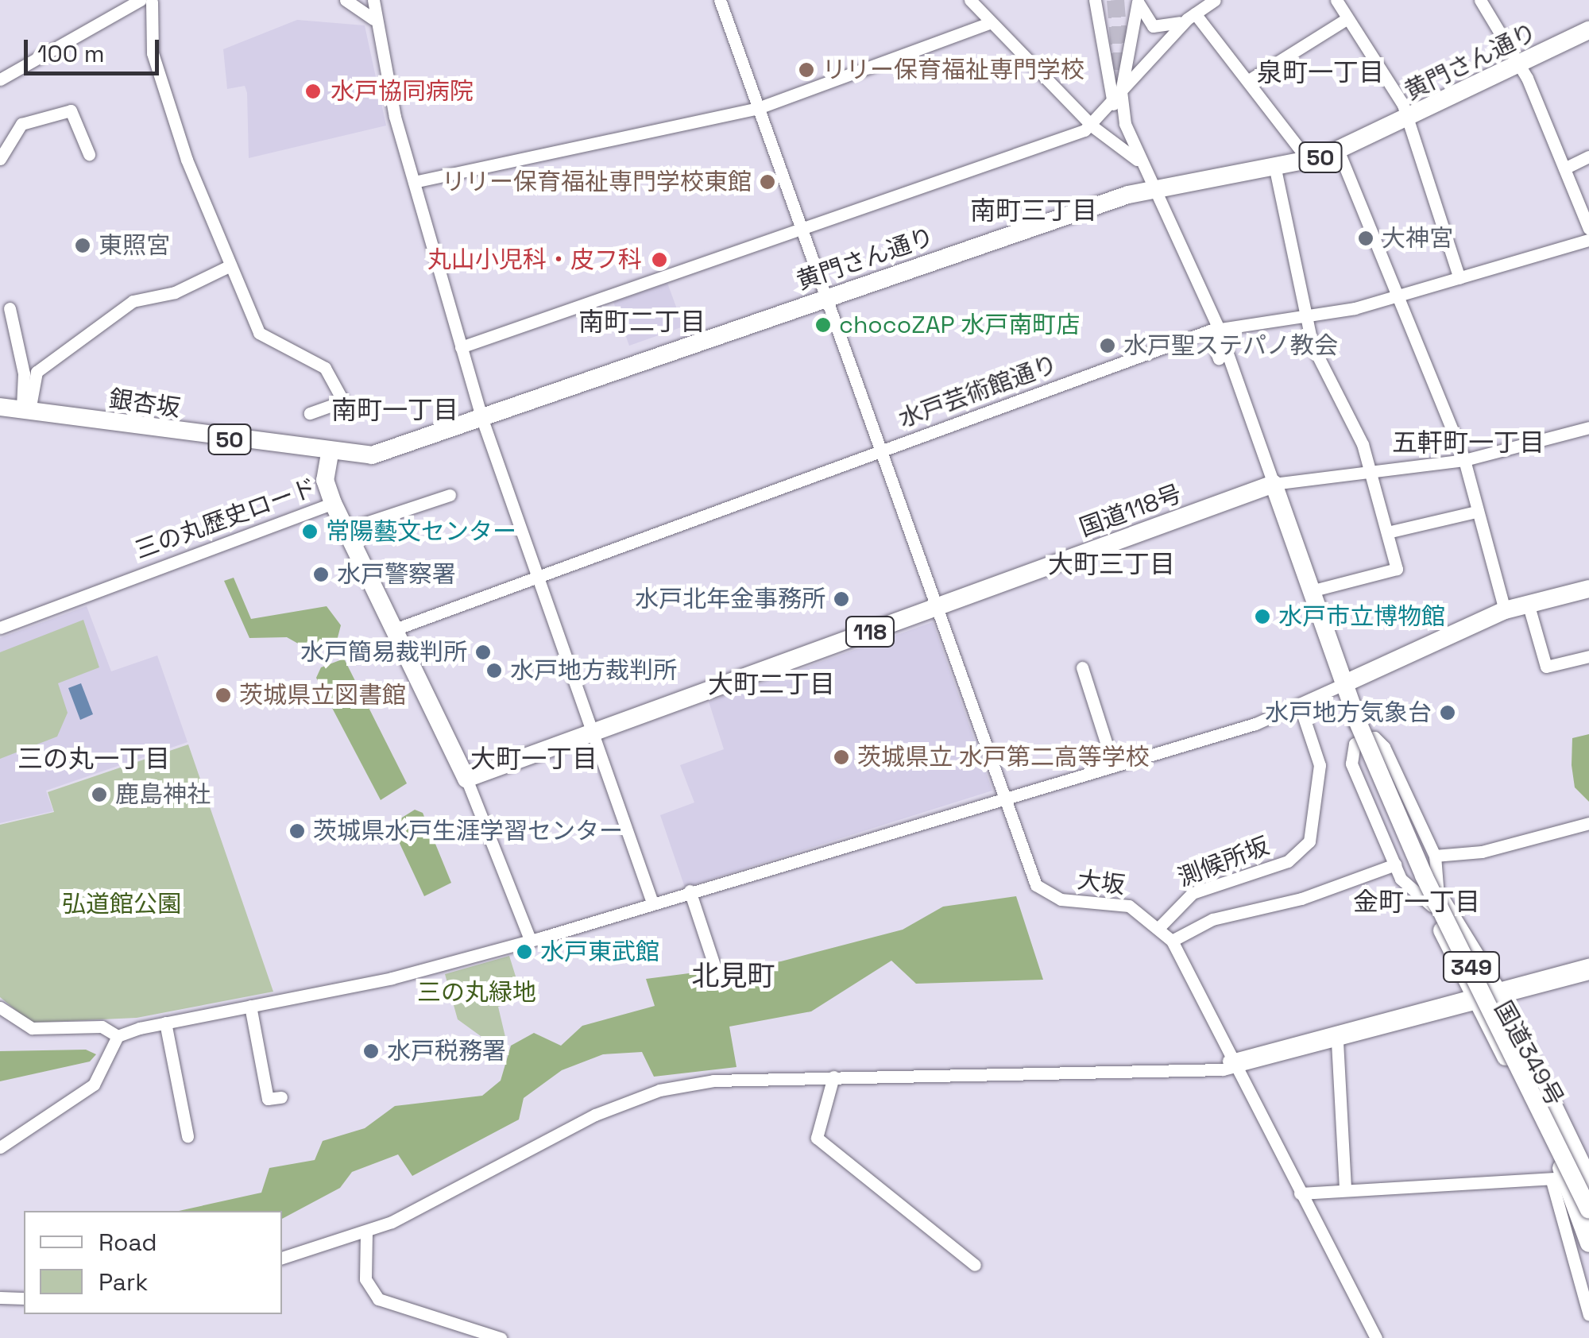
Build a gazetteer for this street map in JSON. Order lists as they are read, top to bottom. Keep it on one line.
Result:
{"streets":{"highway":["黄門さん通り","50","銀杏坂","国道118号","三の丸歴史ロード","118","349","国道349号"],"street":["水戸芸術館通り","測候所坂","大坂"]},"crossings":[["黄門さん通り","銀杏坂"],["黄門さん通り","大坂"],["水戸芸術館通り","三の丸歴史ロード"],["水戸芸術館通り","大坂"],["国道118号","三の丸歴史ロード"],["国道118号","大坂"],["測候所坂","大坂"]],"districts":["泉町一丁目","南町三丁目","南町二丁目","南町一丁目","五軒町一丁目","大町三丁目","大町二丁目","三の丸一丁目","大町一丁目","金町一丁目","北見町"],"parks":["弘道館公園","三の丸緑地"],"places":["リリー保育福祉専門学校","水戸協同病院","リリー保育福祉専門学校東館","大神宮","東照宮","丸山小児科・皮フ科","chocoZAP 水戸南町店","水戸聖ステパノ教会","常陽藝文センター","水戸警察署","水戸北年金事務所","水戸市立博物館","水戸簡易裁判所","水戸地方裁判所","茨城県立図書館","水戸地方気象台","茨城県立 水戸第二高等学校","鹿島神社","茨城県水戸生涯学習センター","水戸東武館","水戸税務署"],"legend":["Road","Park"],"scale_bar":"100 m"}
